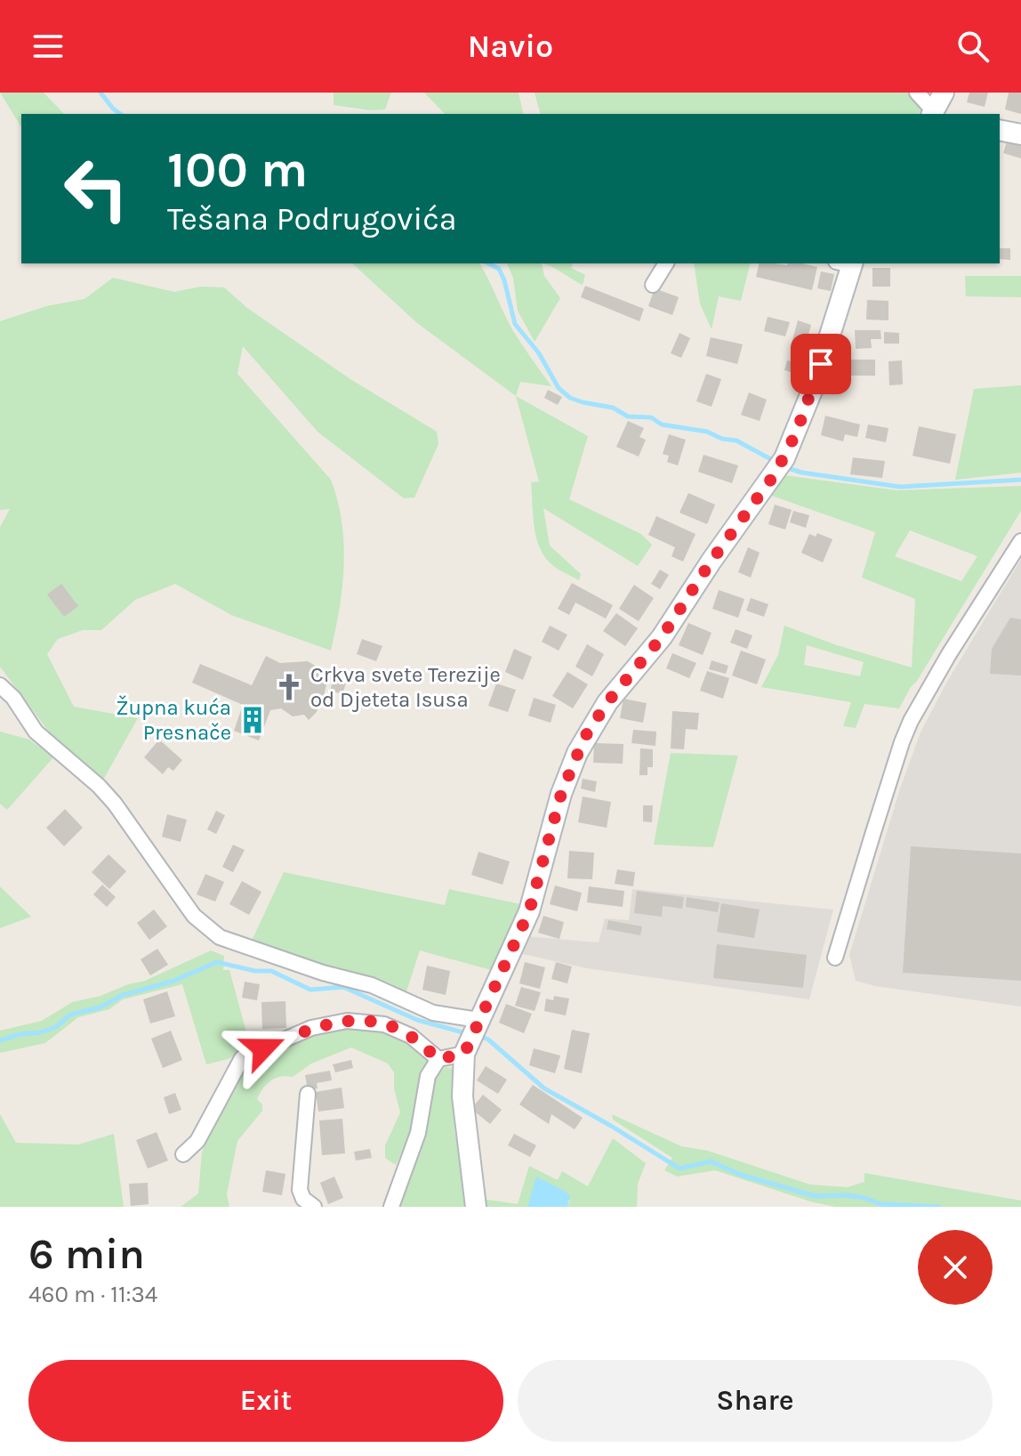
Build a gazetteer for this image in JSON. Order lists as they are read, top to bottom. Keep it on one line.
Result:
{"places":{"church":["Crkva svete Terezije od Djeteta Isusa"],"building":["Župna kuća Presnače"]},"page":{"header":"Navio","turn":["100 m","Tešana Podrugovića"],"heading":["6 min","460 m · 11:34"],"buttons":["Exit","Share"]}}
